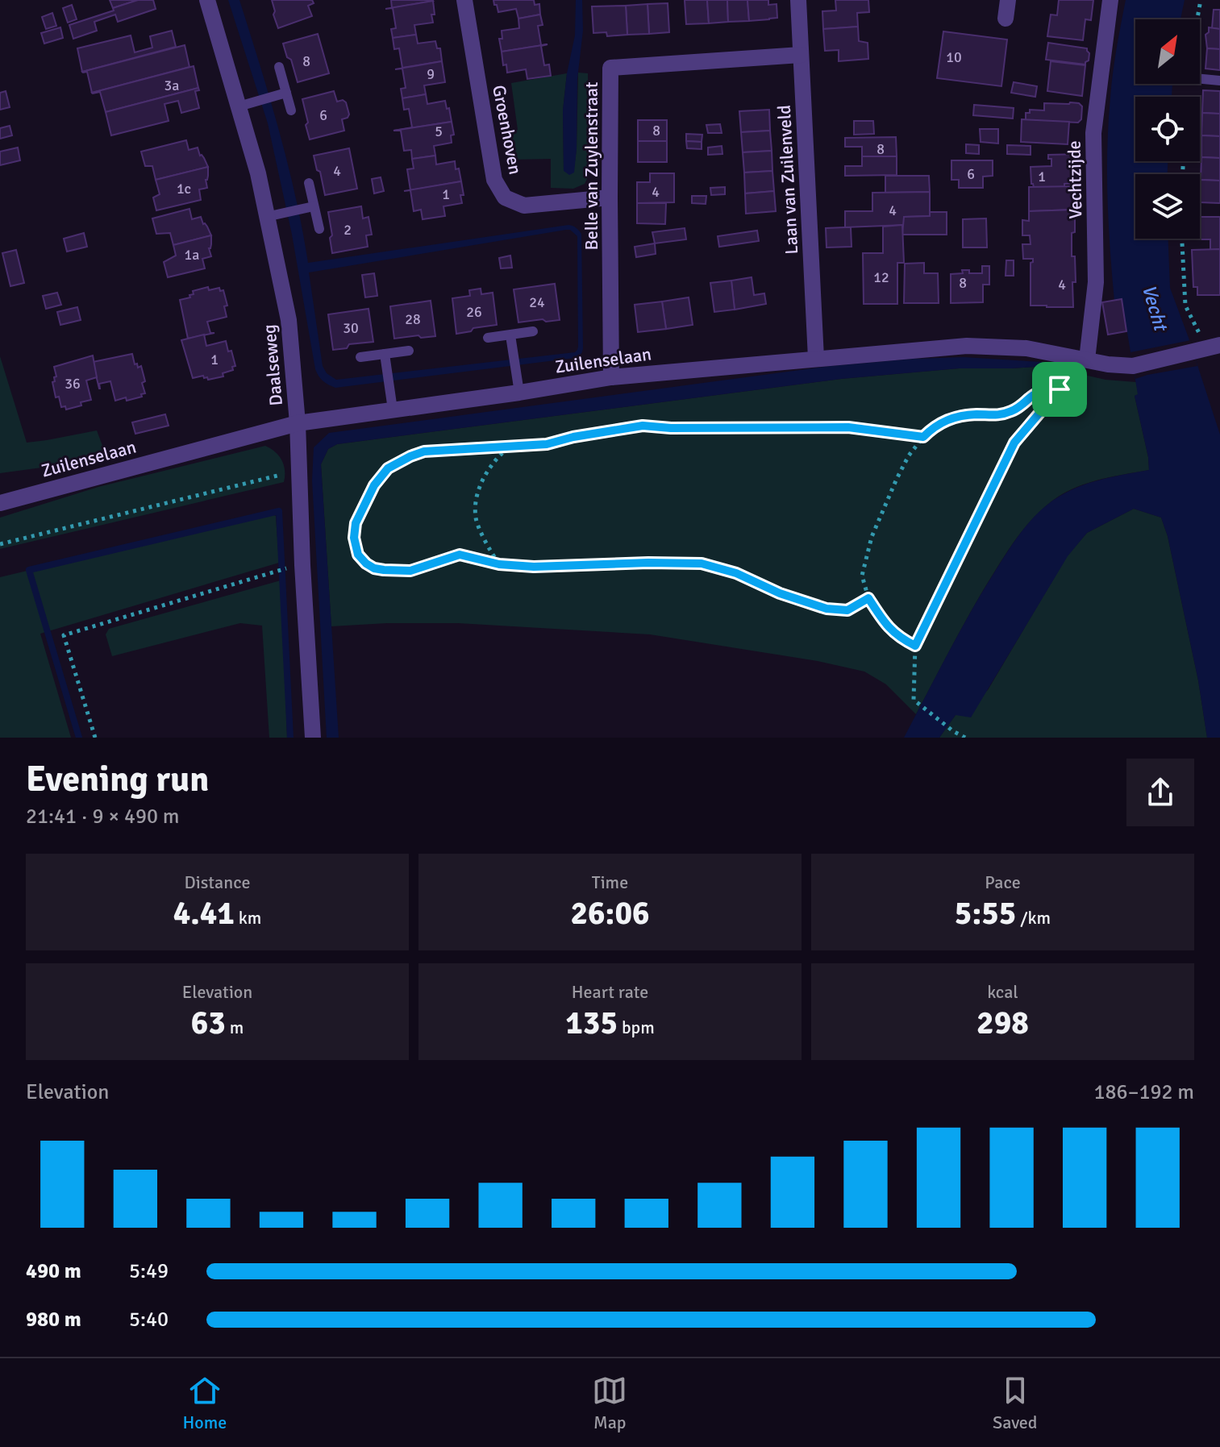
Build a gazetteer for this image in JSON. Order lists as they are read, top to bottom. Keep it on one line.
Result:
{"streets":{"street":["Groenhoven","Belle van Zuylenstraat","Laan van Zuilenveld","Vechtzijde","Zuilenselaan","Daalseweg"]},"crossings":[["Groenhoven","Belle van Zuylenstraat"],["Belle van Zuylenstraat","Laan van Zuilenveld"],["Belle van Zuylenstraat","Zuilenselaan"],["Laan van Zuilenveld","Zuilenselaan"],["Vechtzijde","Zuilenselaan"],["Zuilenselaan","Daalseweg"]],"water":["Vecht"],"house_numbers":["10","8","9","3a","6","8","5","8","4","6","1","1c","4","1","4","2","1a","12","8","4","24","26","28","30","1","36"],"north":"top right","page":{"heading":["Evening run","21:41 · 9 × 490 m"],"stats":[["Distance","4.41 km"],["Time","26:06"],["Pace","5:55 /km"],["Elevation","63 m"],["Heart rate","135 bpm"],["kcal","298"]],"chart":["Elevation","186–192 m"],"list":[{"name":"490 m","note":"5:49"},{"name":"980 m","note":"5:40"}],"tabs":["Home","Map","Saved"]}}
